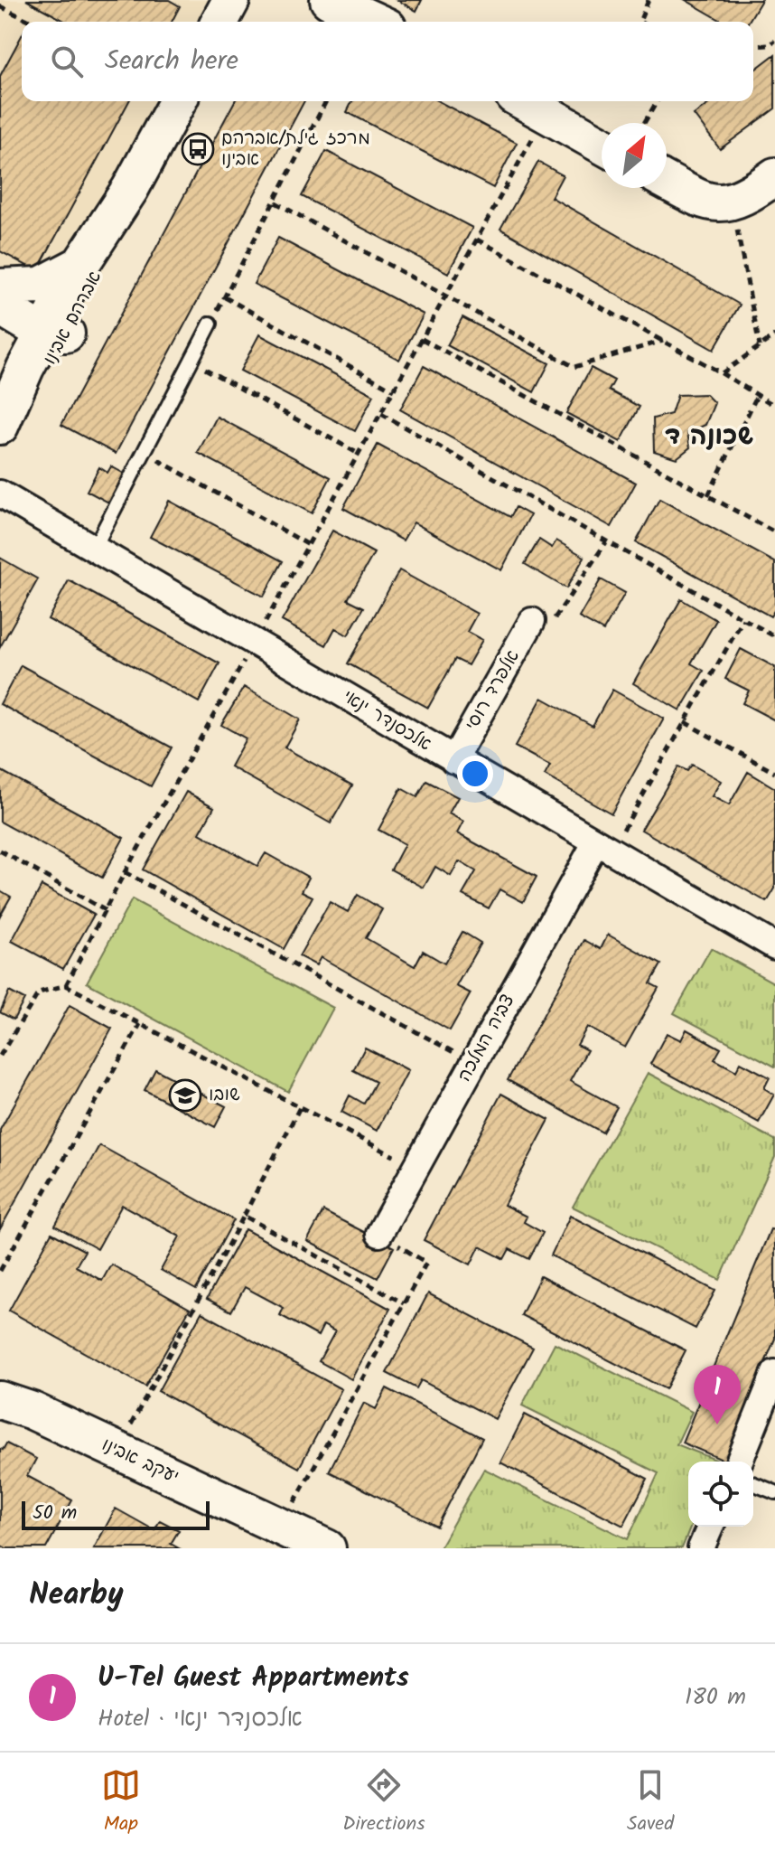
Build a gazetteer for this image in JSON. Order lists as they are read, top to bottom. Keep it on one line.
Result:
{"streets":{"street":["אברהם אבינו","אלפרד רוסי","אלכסנדר ינאי","צביה המלכה","יעקב אבינו"]},"crossings":[["אלפרד רוסי","אלכסנדר ינאי"],["אלכסנדר ינאי","צביה המלכה"]],"districts":["שכונה ד"],"places":{"bus stop":["מרכז גילת/אברהם אבינו"],"school or university":["שובו"]},"scale_bar":"50 m","north":"top right","page":{"search":"Search here","pins":"1","scale":"50 m","heading":"Nearby","list":[{"mark":"1","name":"U-Tel Guest Appartments","note":"Hotel · אלכסנדר ינאי","value":"180 m"}],"nav":["Map","Directions","Saved"]}}
